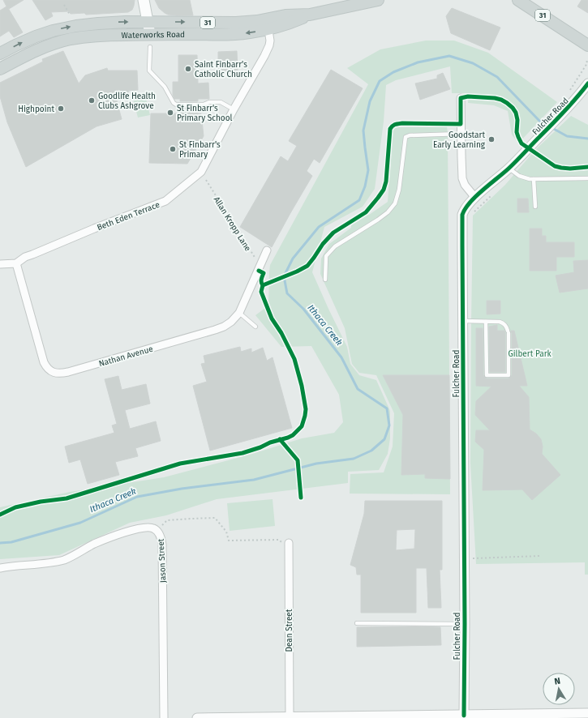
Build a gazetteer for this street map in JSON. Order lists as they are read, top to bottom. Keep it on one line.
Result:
{"streets":{"main road":["31","Waterworks Road"],"street":["Fulcher Road","Beth Eden Terrace","Nathan Avenue","Jason Street","Dean Street"],"path":["Allan Kropp Lane"]},"crossings":[["Waterworks Road","Beth Eden Terrace"],["Beth Eden Terrace","Nathan Avenue"],["Allan Kropp Lane","Nathan Avenue"]],"water":["Ithaca Creek"],"parks":["Gilbert Park"],"places":["Saint Finbarr's Catholic Church","Goodlife Health Clubs Ashgrove","Highpoint","St Finbarr's Primary School","Goodstart Early Learning","St Finbarr's Primary"],"north":"top"}
